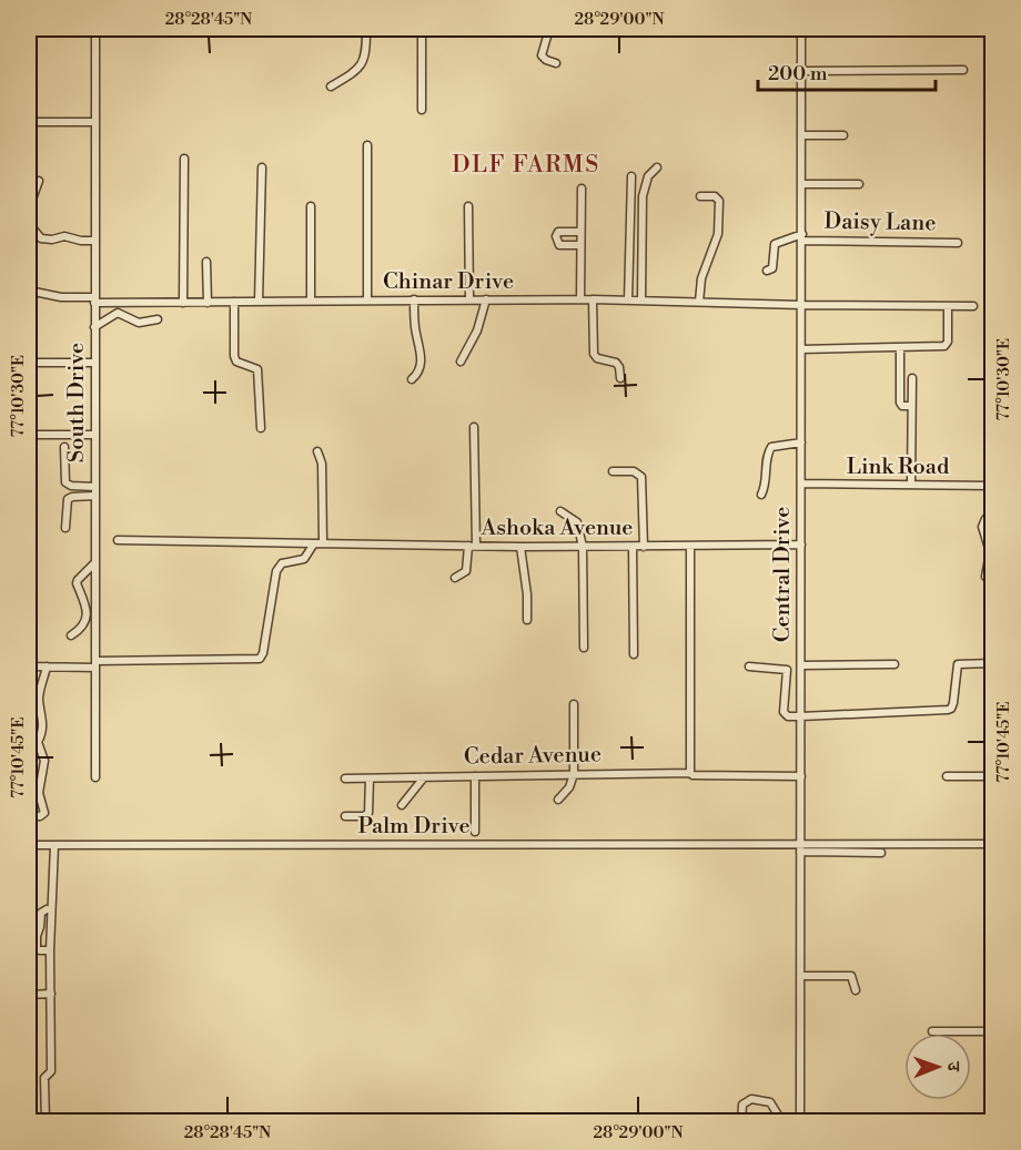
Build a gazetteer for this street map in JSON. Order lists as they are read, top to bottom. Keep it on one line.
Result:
{"streets":{"street":["Daisy Lane","Chinar Drive","South Drive","Link Road","Ashoka Avenue","Central Drive","Cedar Avenue","Palm Drive"]},"crossings":[["Daisy Lane","Central Drive"],["Chinar Drive","South Drive"],["Chinar Drive","Central Drive"],["Link Road","Central Drive"],["Ashoka Avenue","Central Drive"],["Central Drive","Cedar Avenue"],["Central Drive","Palm Drive"]],"districts":["DLF FARMS"],"scale_bar":"200 m","north":"right","coordinates":["28°28'45\"N","28°29'00\"N","77°10'30\"E","77°10'45\"E"]}
